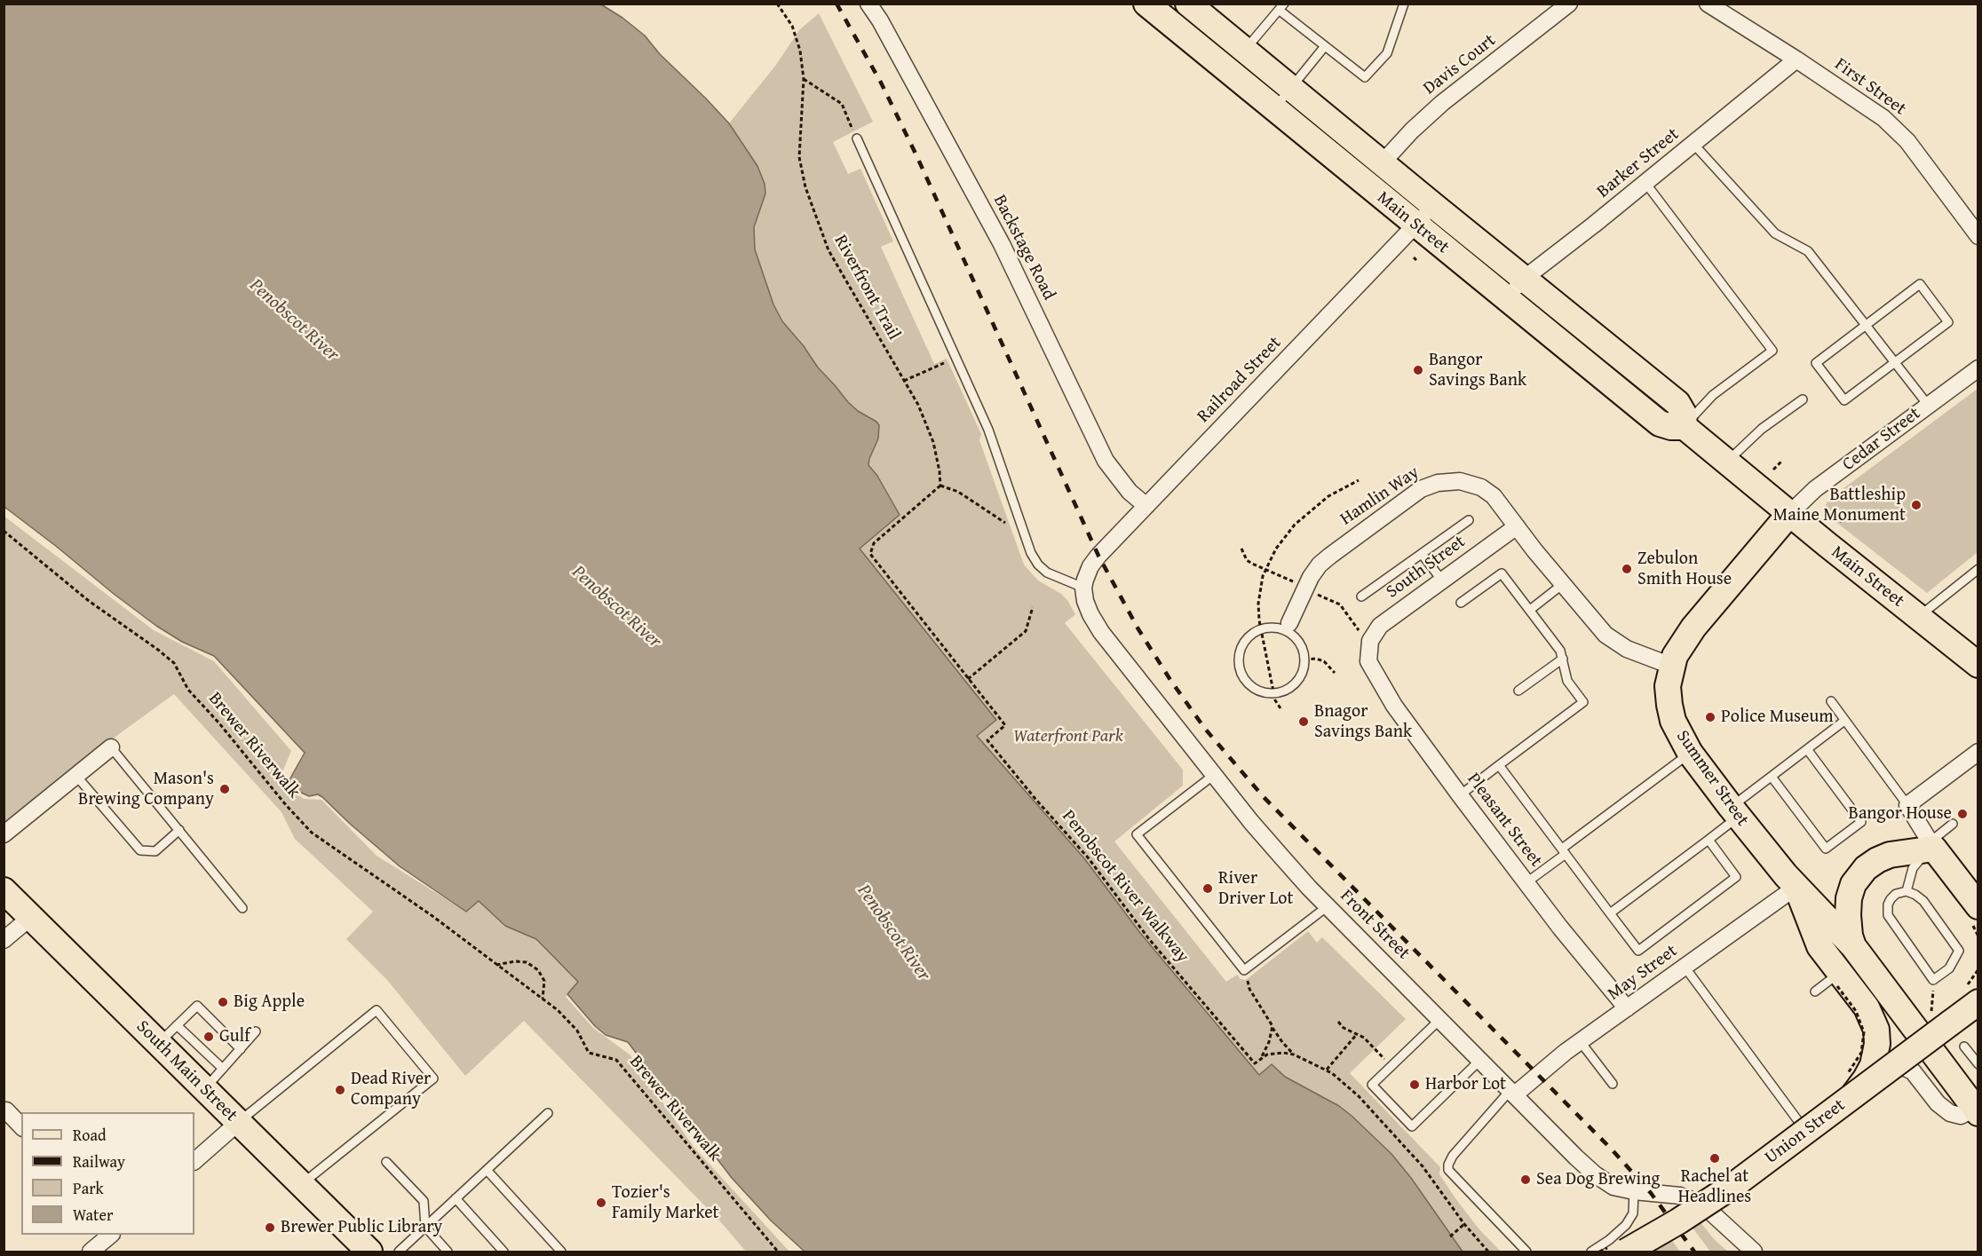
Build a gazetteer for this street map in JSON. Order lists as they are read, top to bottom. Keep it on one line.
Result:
{"streets":{"main road":["Main Street","Cedar Street","Summer Street","South Main Street","Union Street"],"street":["Davis Court","First Street","Barker Street","Backstage Road","Railroad Street","Hamlin Way","South Street","Pleasant Street","Front Street","May Street"],"path":["Riverfront Trail","Brewer Riverwalk","Penobscot River Walkway"]},"crossings":[["Davis Court","Main Street"],["First Street","Barker Street"],["Barker Street","Main Street"],["Main Street","Railroad Street"],["Main Street","Cedar Street"],["Backstage Road","Railroad Street"],["Riverfront Trail","Penobscot River Walkway"],["Railroad Street","Front Street"],["Cedar Street","Summer Street"],["Hamlin Way","South Street"],["South Street","Pleasant Street"],["Summer Street","May Street"],["Pleasant Street","May Street"],["Front Street","May Street"]],"water":["Penobscot River"],"parks":["Waterfront Park"],"places":["Bangor Savings Bank","Battleship Maine Monument","Zebulon Smith House","Police Museum","Bnagor Savings Bank","Mason's Brewing Company","Bangor House","River Driver Lot","Big Apple","Gulf","Harbor Lot","Dead River Company","Rachel at Headlines","Sea Dog Brewing","Tozier's Family Market","Brewer Public Library"],"legend":["Road","Railway","Park","Water"]}
